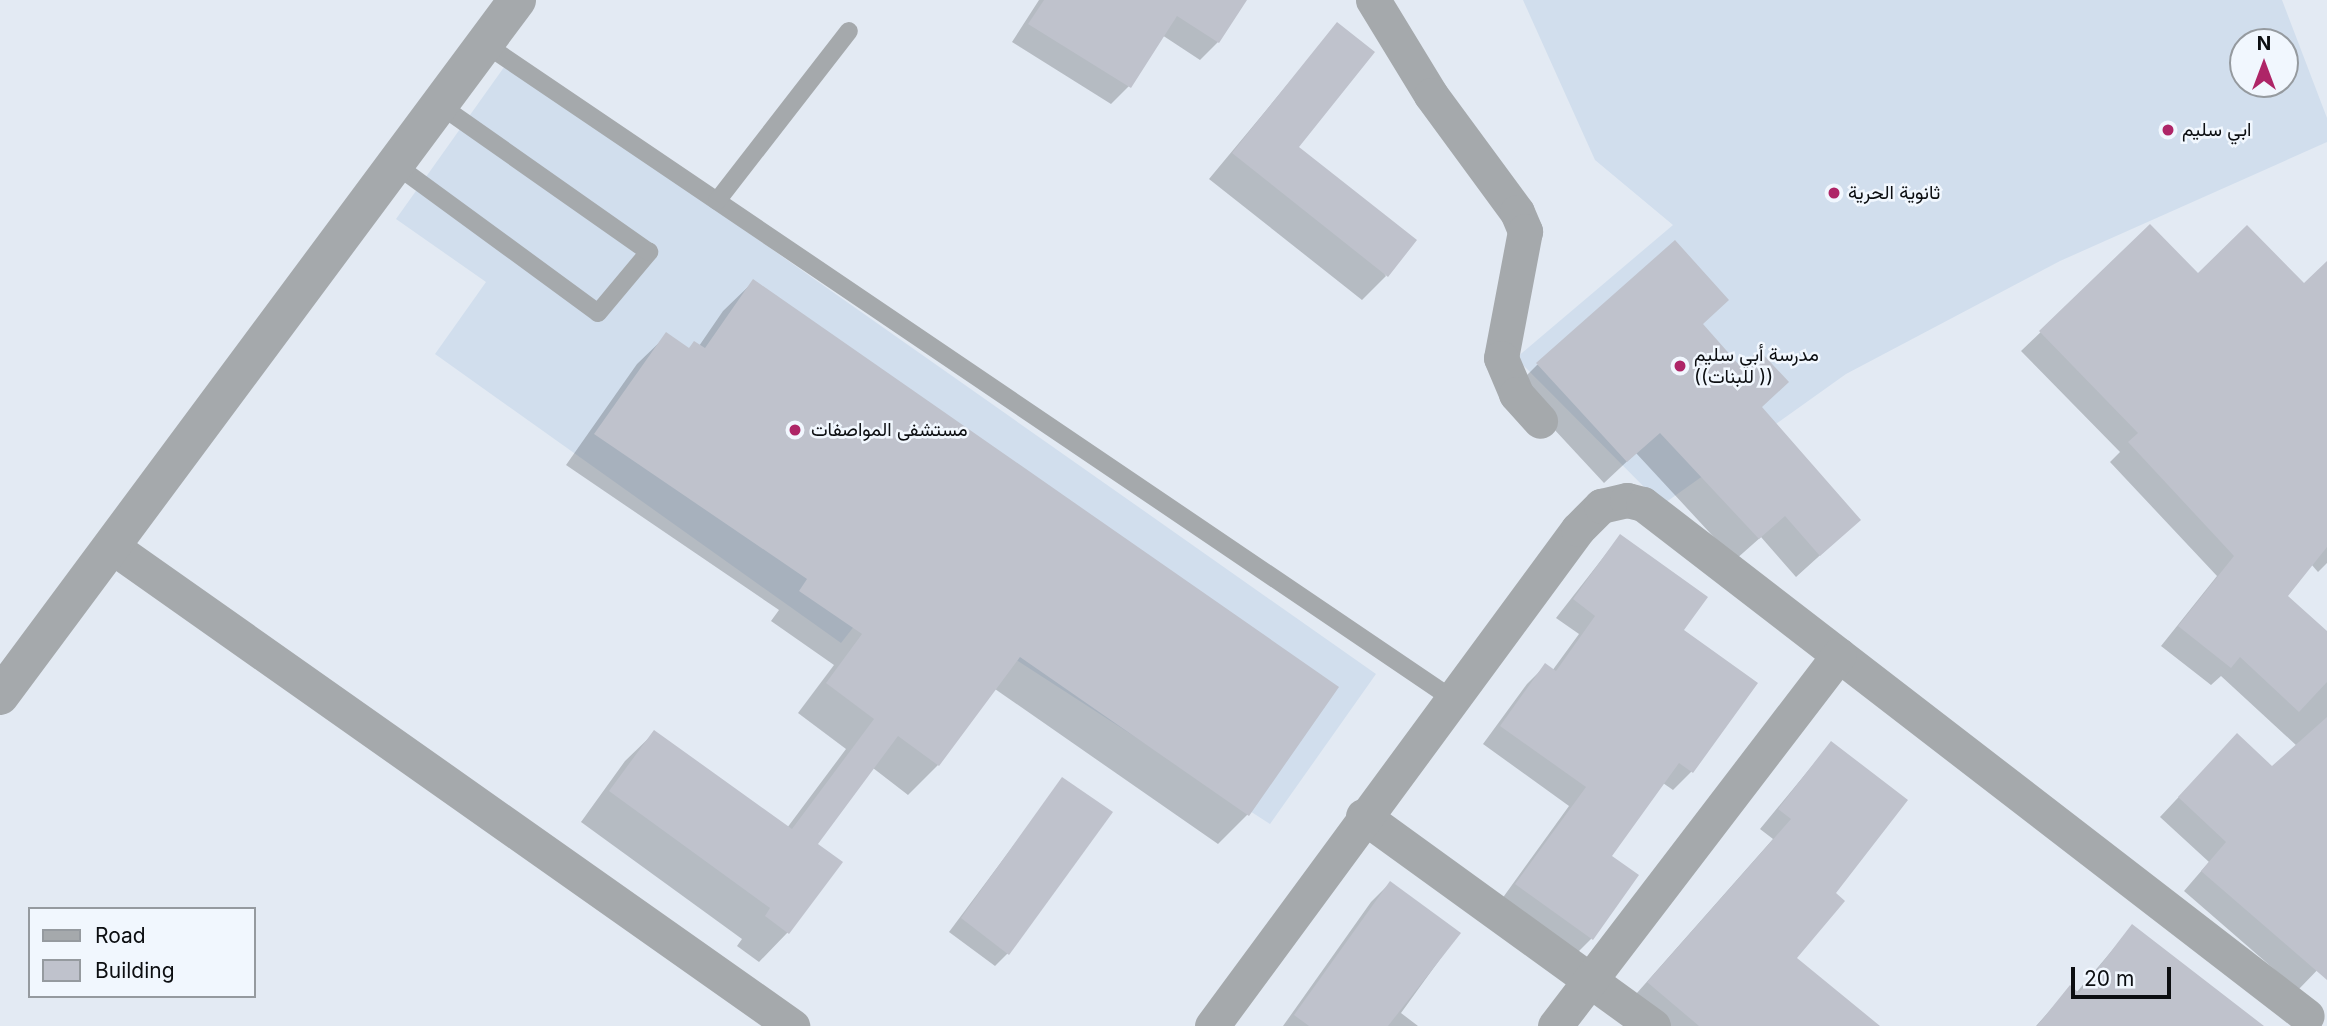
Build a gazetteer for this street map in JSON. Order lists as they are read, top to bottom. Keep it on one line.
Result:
{"places":["ابي سليم","ثانوية الحرية","مدرسة أبي سليم ((للبنات ))","مستشفى المواصفات"],"legend":["Road","Building"],"scale_bar":"20 m","north":"top"}
